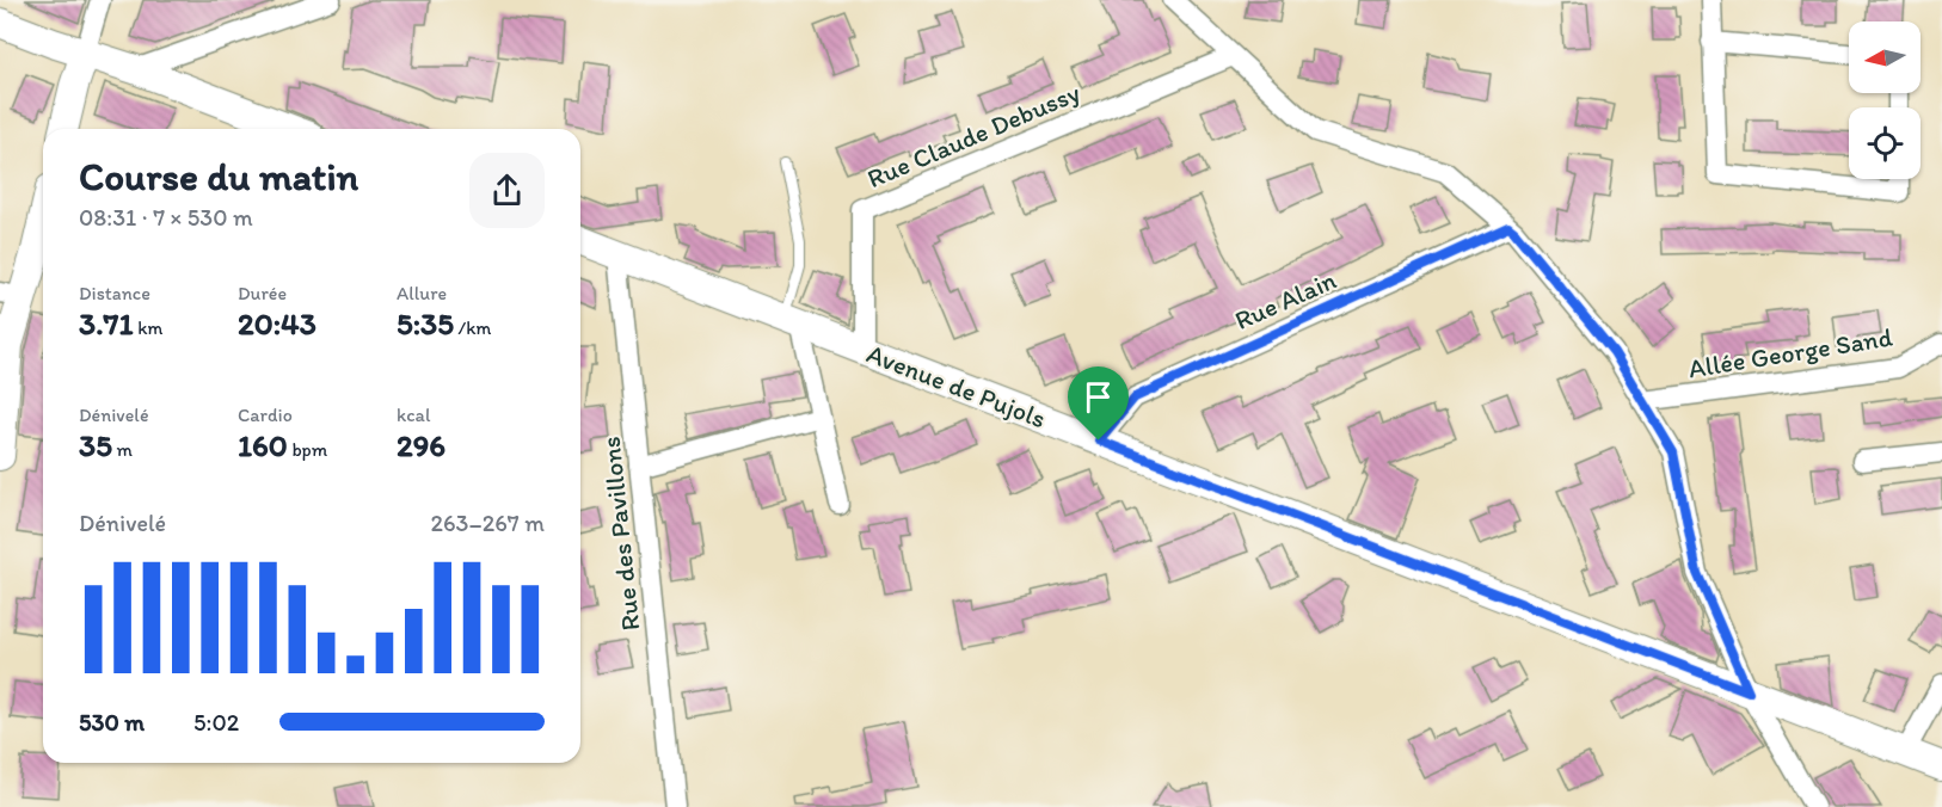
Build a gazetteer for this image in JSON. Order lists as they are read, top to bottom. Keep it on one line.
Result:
{"streets":{"main road":["Avenue de Pujols"],"street":["Rue Claude Debussy","Rue Alain","Allée George Sand","Rue des Pavillons"]},"crossings":[["Rue Claude Debussy","Avenue de Pujols"],["Rue Alain","Avenue de Pujols"],["Avenue de Pujols","Rue des Pavillons"]],"north":"left","page":{"heading":["Course du matin","08:31 · 7 × 530 m"],"stats":[["Distance","3.71 km"],["Durée","20:43"],["Allure","5:35 /km"],["Dénivelé","35 m"],["Cardio","160 bpm"],["kcal","296"]],"chart":["Dénivelé","263–267 m"],"list":[{"name":"530 m","note":"5:02"}]}}
